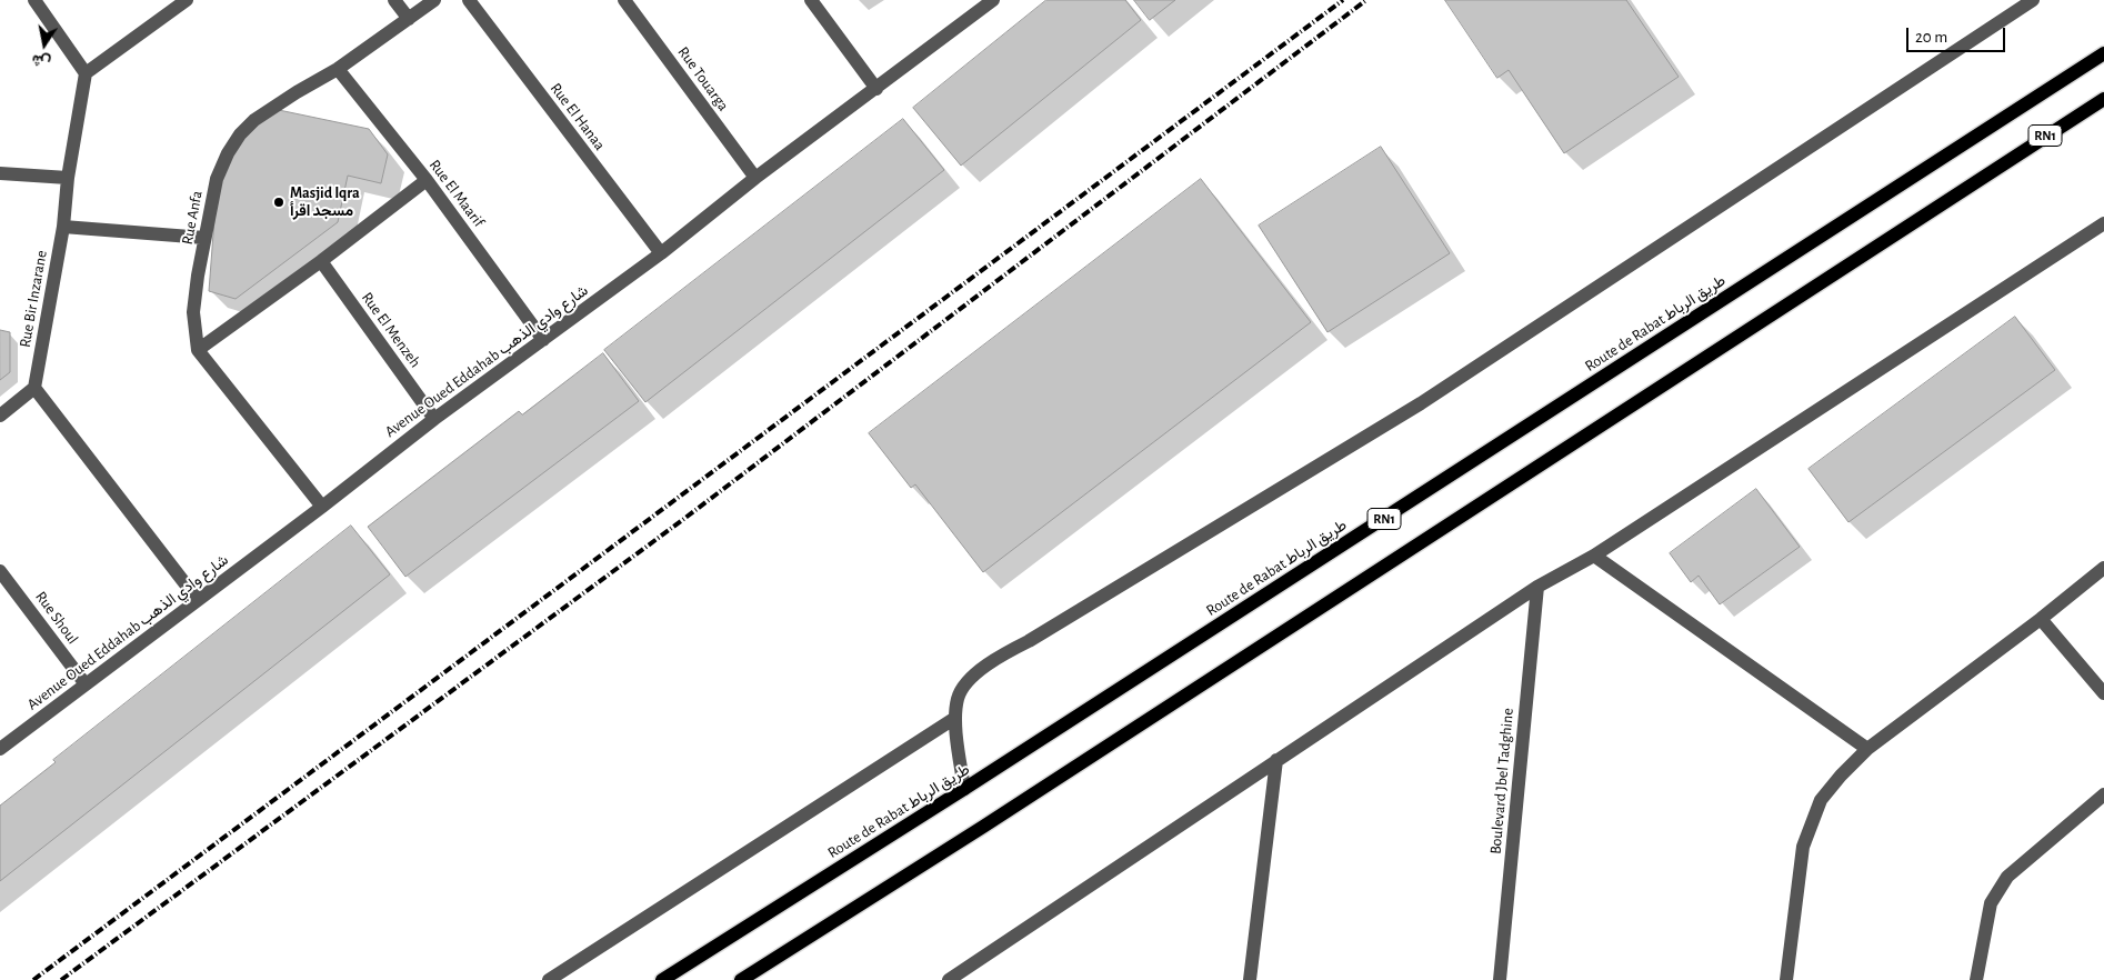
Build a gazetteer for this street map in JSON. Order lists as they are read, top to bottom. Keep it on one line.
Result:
{"streets":{"main road":["RN1","Route de Rabat طريق الرباط"],"street":["Rue Touarga","Rue El Hanaa","Rue El Maarif","Rue Anfa","Rue Bir Inzarane","Rue El Menzeh","Avenue Oued Eddahab شارع وادي الذهب","Rue Shoul","Boulevard Jbel Tadghine"]},"crossings":[["Rue Touarga","Avenue Oued Eddahab شارع وادي الذهب"],["Rue El Hanaa","Avenue Oued Eddahab شارع وادي الذهب"],["Rue El Maarif","Rue Anfa"],["Rue El Maarif","Avenue Oued Eddahab شارع وادي الذهب"],["Rue El Menzeh","Avenue Oued Eddahab شارع وادي الذهب"],["Avenue Oued Eddahab شارع وادي الذهب","Rue Shoul"]],"places":["Masjid Iqra مسجد اقرأ"],"scale_bar":"20 m","north":"bottom"}
